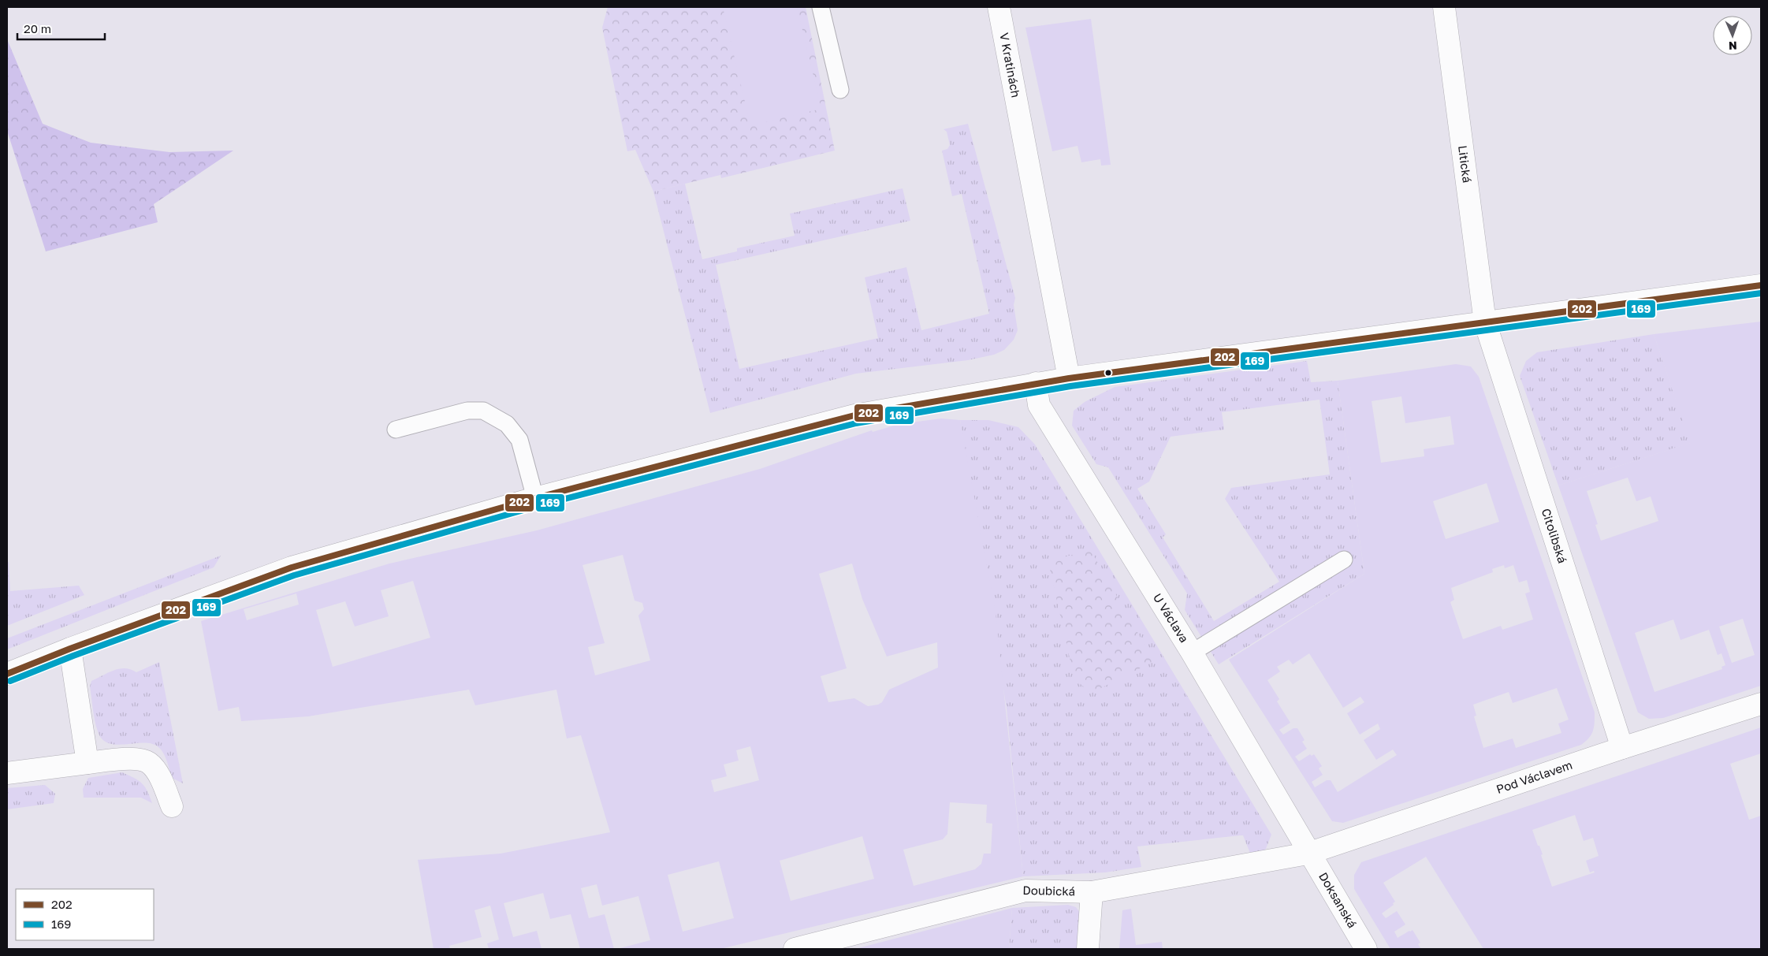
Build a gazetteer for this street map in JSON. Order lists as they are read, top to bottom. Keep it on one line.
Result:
{"streets":{"street":["V Kratinách","Litická","Citolibská","U Václava","Pod Václavem","Doubická","Doksanská"]},"crossings":[["Litická","Citolibská"],["Citolibská","Pod Václavem"],["U Václava","Pod Václavem"],["U Václava","Doubická"],["U Václava","Doksanská"],["Pod Václavem","Doubická"],["Pod Václavem","Doksanská"],["Doubická","Doksanská"]],"lines":["transit line 202","transit line 169"],"legend":["202","169"],"scale_bar":"20 m","north":"bottom"}
